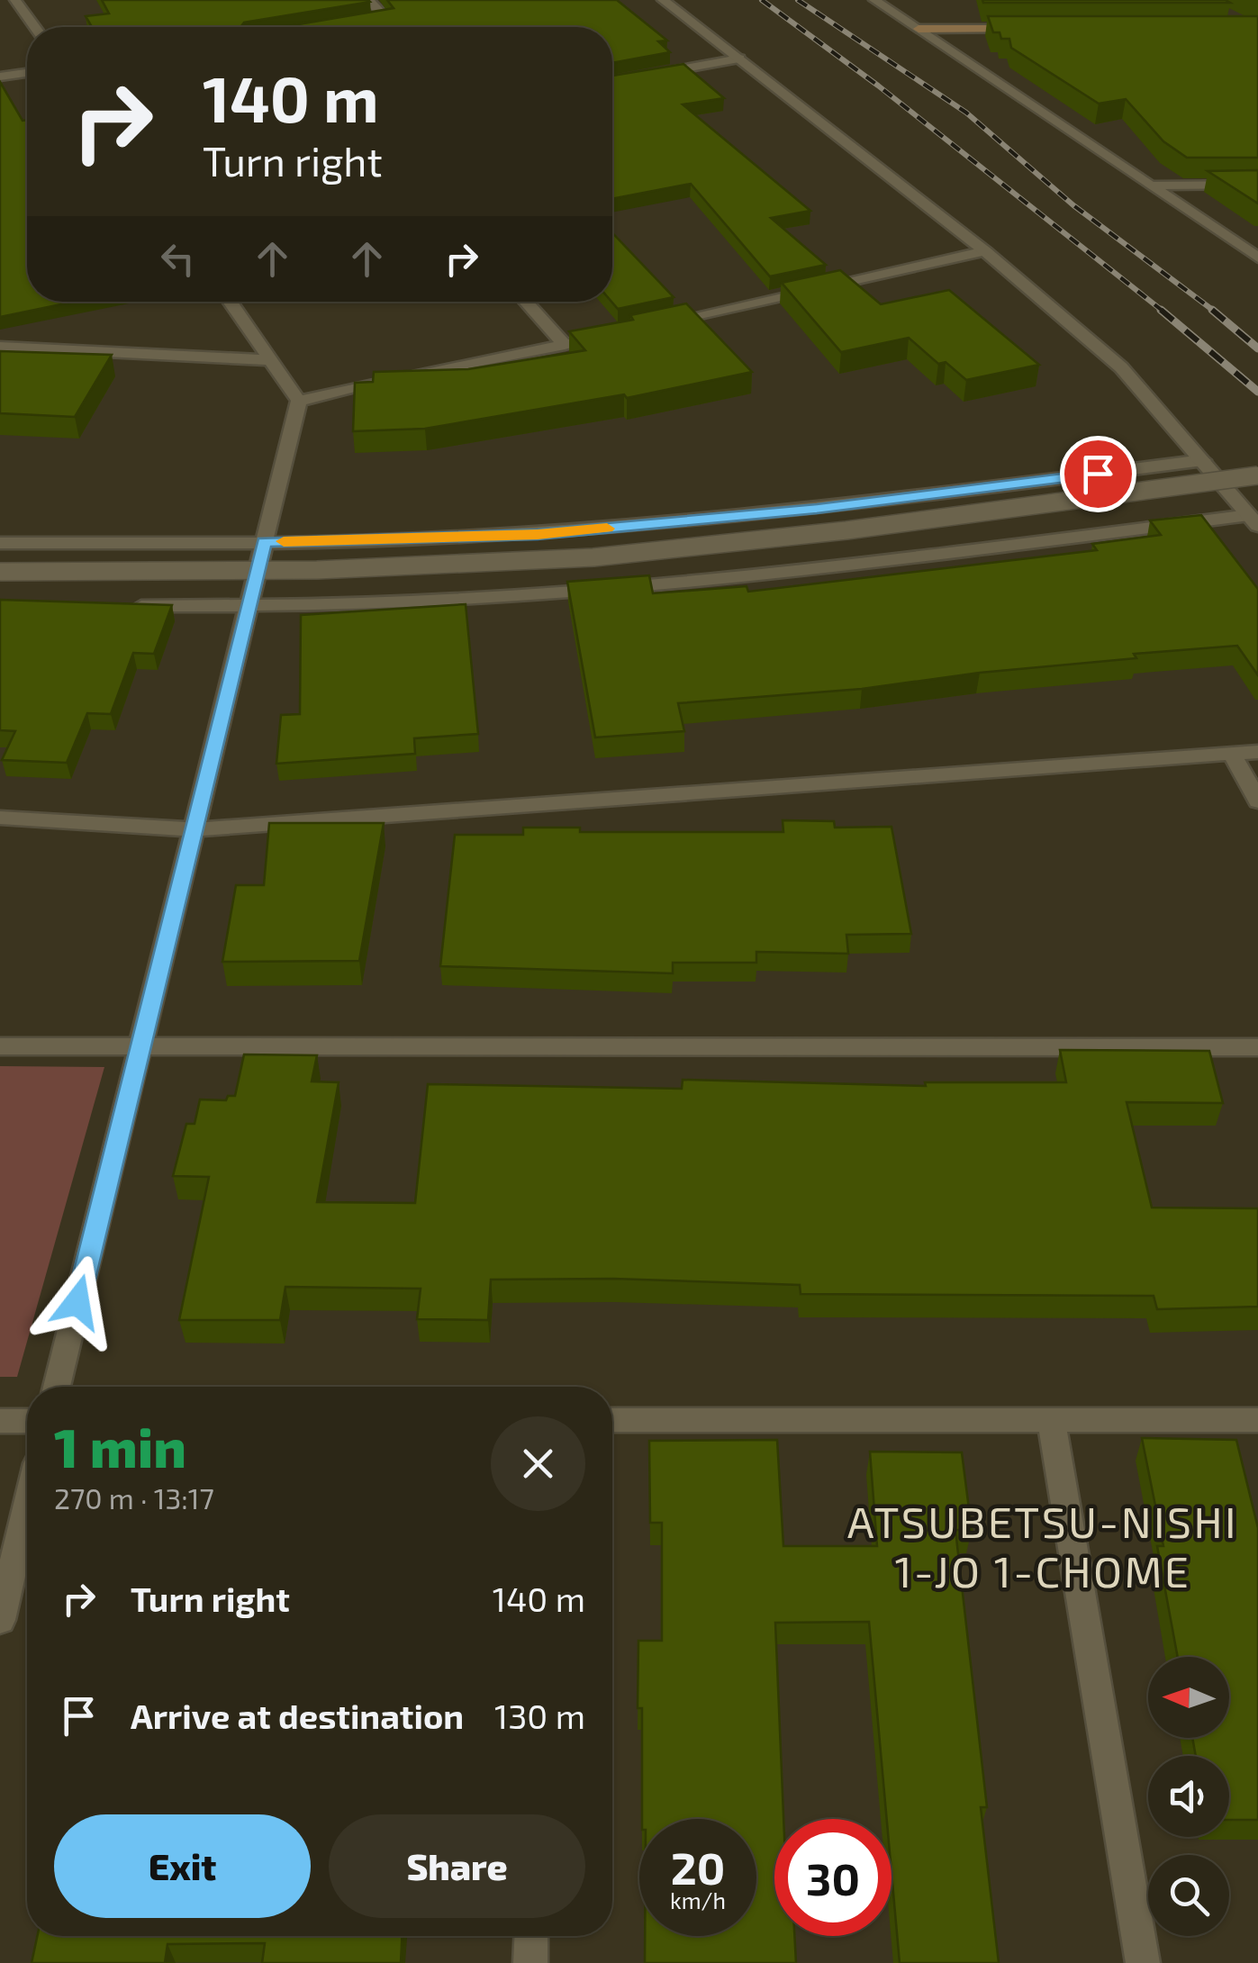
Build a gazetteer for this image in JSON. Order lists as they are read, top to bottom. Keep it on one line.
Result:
{"districts":["ATSUBETSU-NISHI 1-JO 1-CHOME"],"north":"left","page":{"turn":["140 m","Turn right"],"heading":["1 min","270 m · 13:17"],"list":[{"name":"Turn right","value":"140 m"},{"name":"Arrive at destination","value":"130 m"}],"buttons":["Exit","Share"],"speed":"20 km/h","limit":"30"}}
